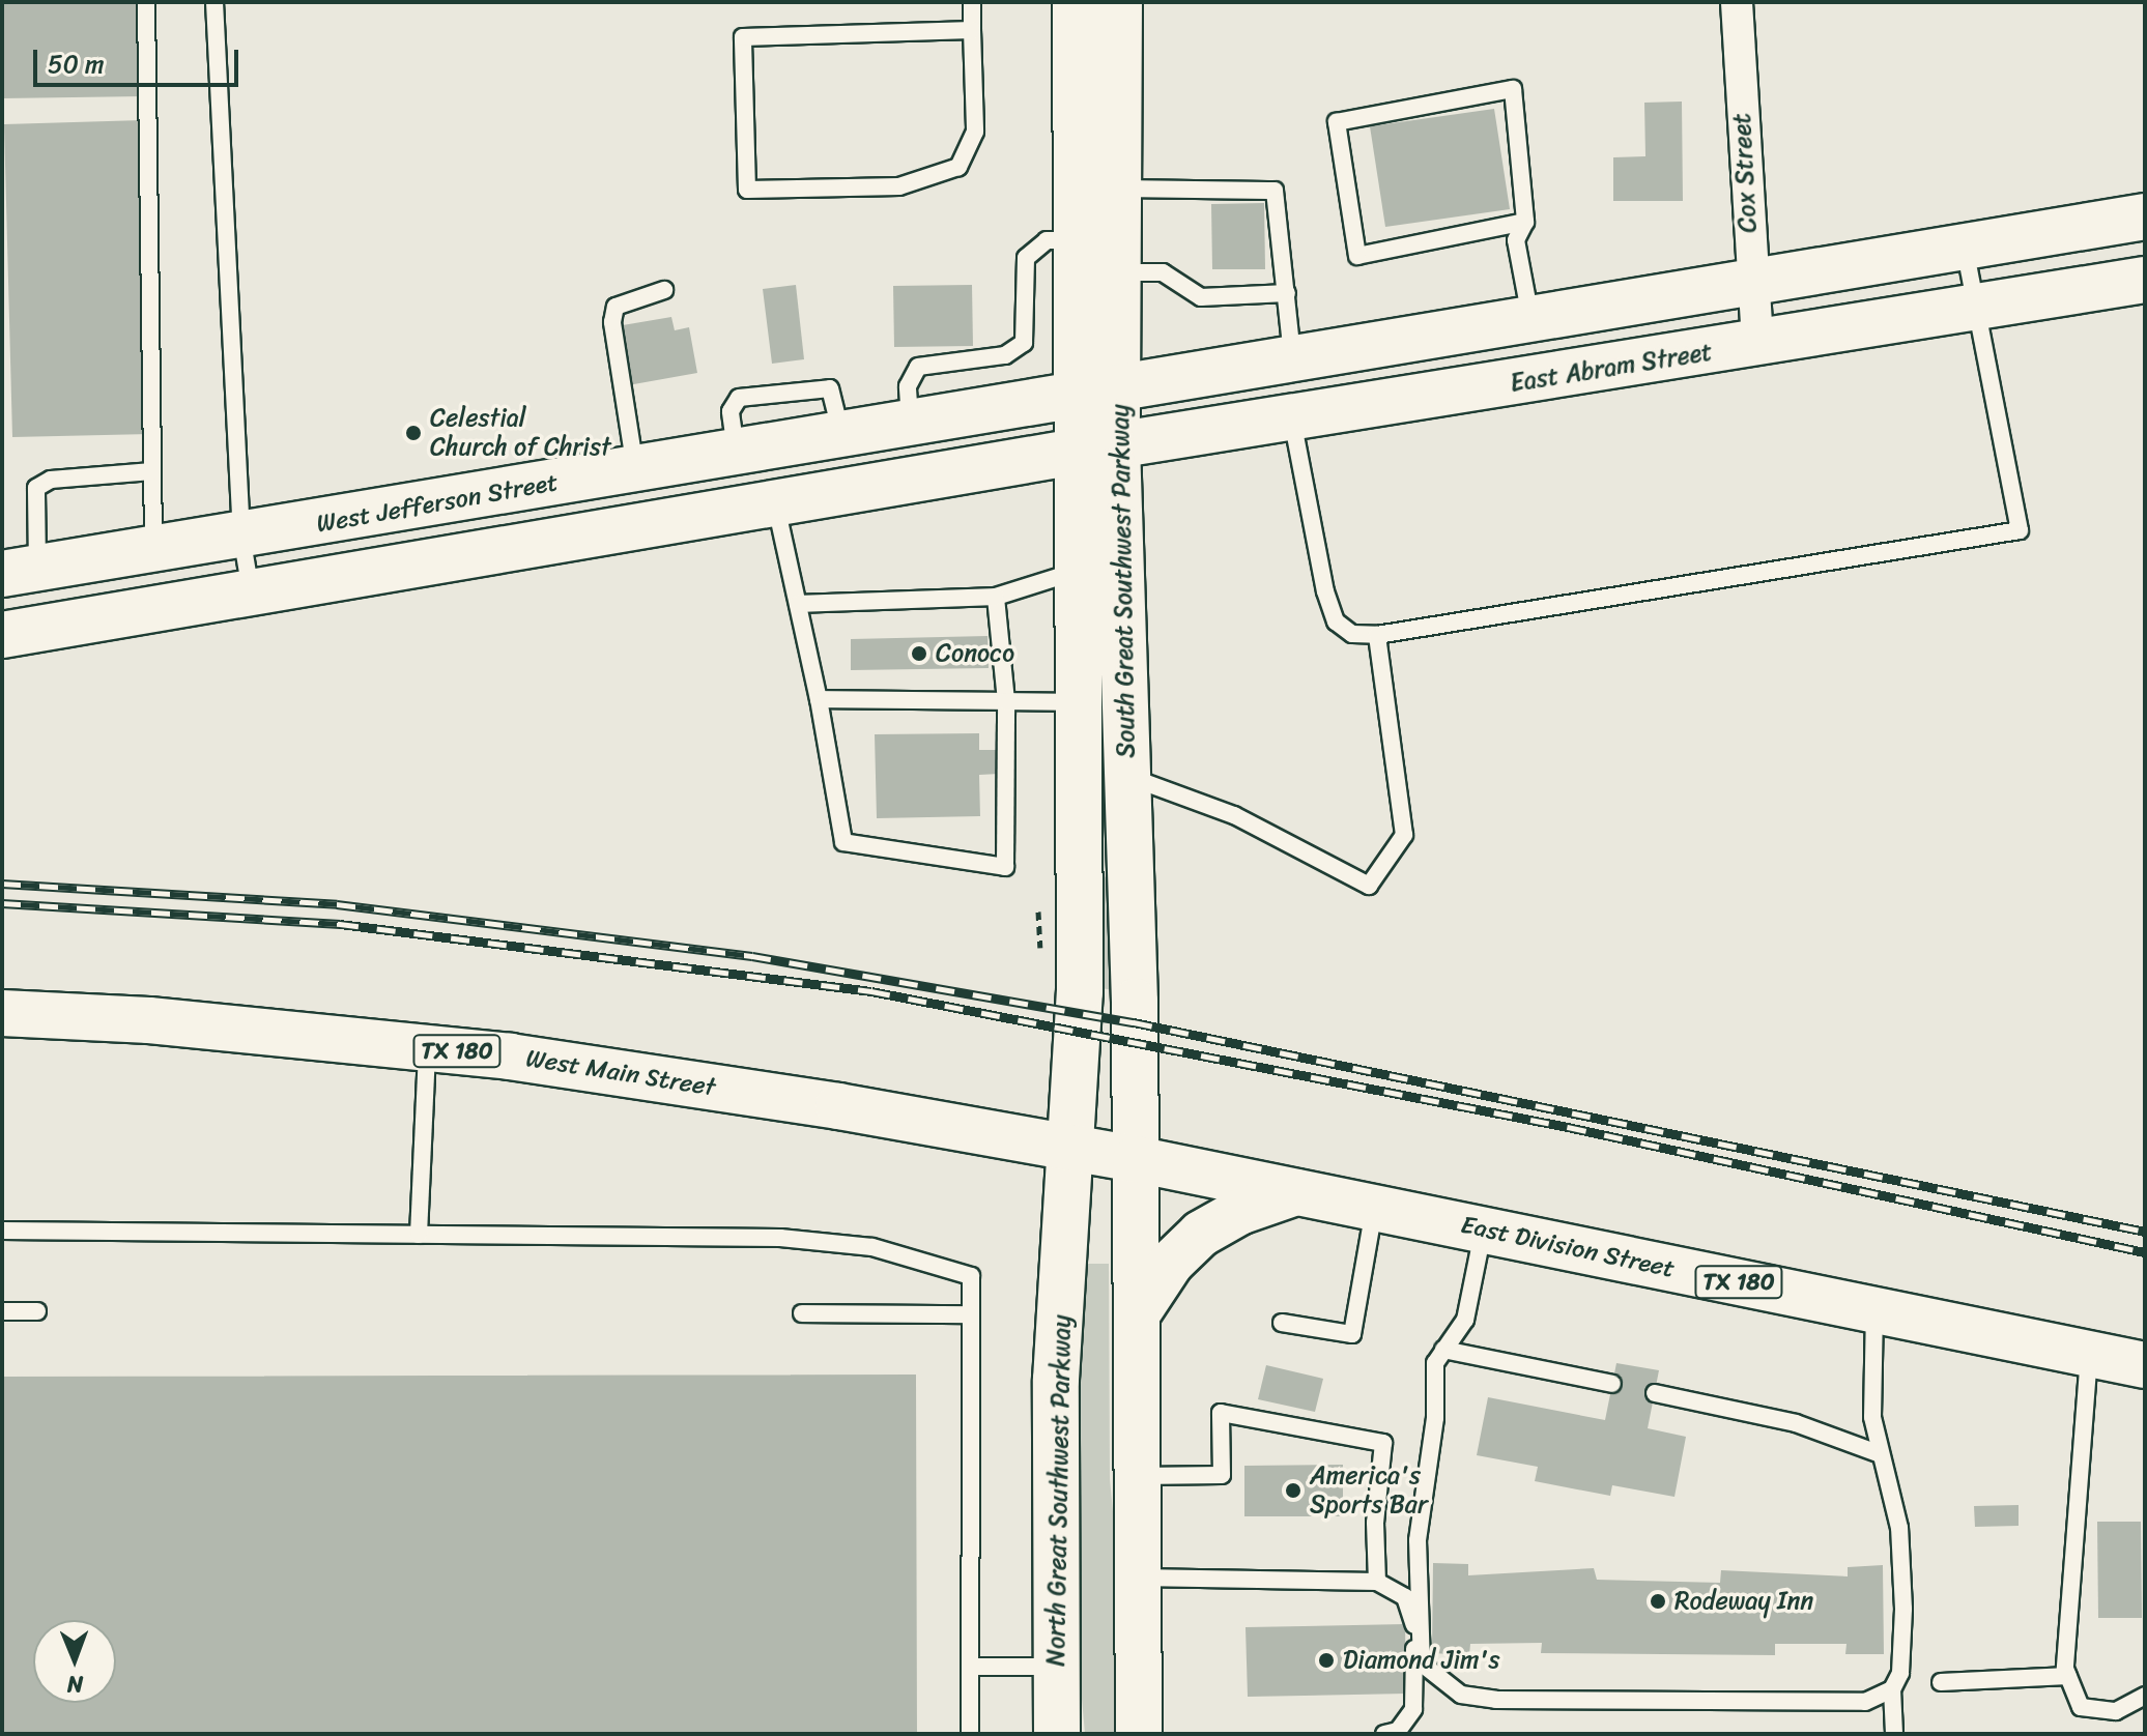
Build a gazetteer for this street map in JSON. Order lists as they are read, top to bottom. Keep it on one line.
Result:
{"streets":{"main road":["East Abram Street","West Jefferson Street","South Great Southwest Parkway","TX 180","West Main Street","East Division Street","North Great Southwest Parkway"],"street":["Cox Street"]},"crossings":[["Cox Street","East Abram Street"],["East Abram Street","South Great Southwest Parkway"],["West Jefferson Street","South Great Southwest Parkway"],["South Great Southwest Parkway","West Main Street"],["South Great Southwest Parkway","East Division Street"],["South Great Southwest Parkway","North Great Southwest Parkway"],["West Main Street","East Division Street"],["West Main Street","North Great Southwest Parkway"]],"places":["Celestial Church of Christ","Conoco","America's Sports Bar","Rodeway Inn","Diamond Jim's"],"scale_bar":"50 m","north":"bottom"}
